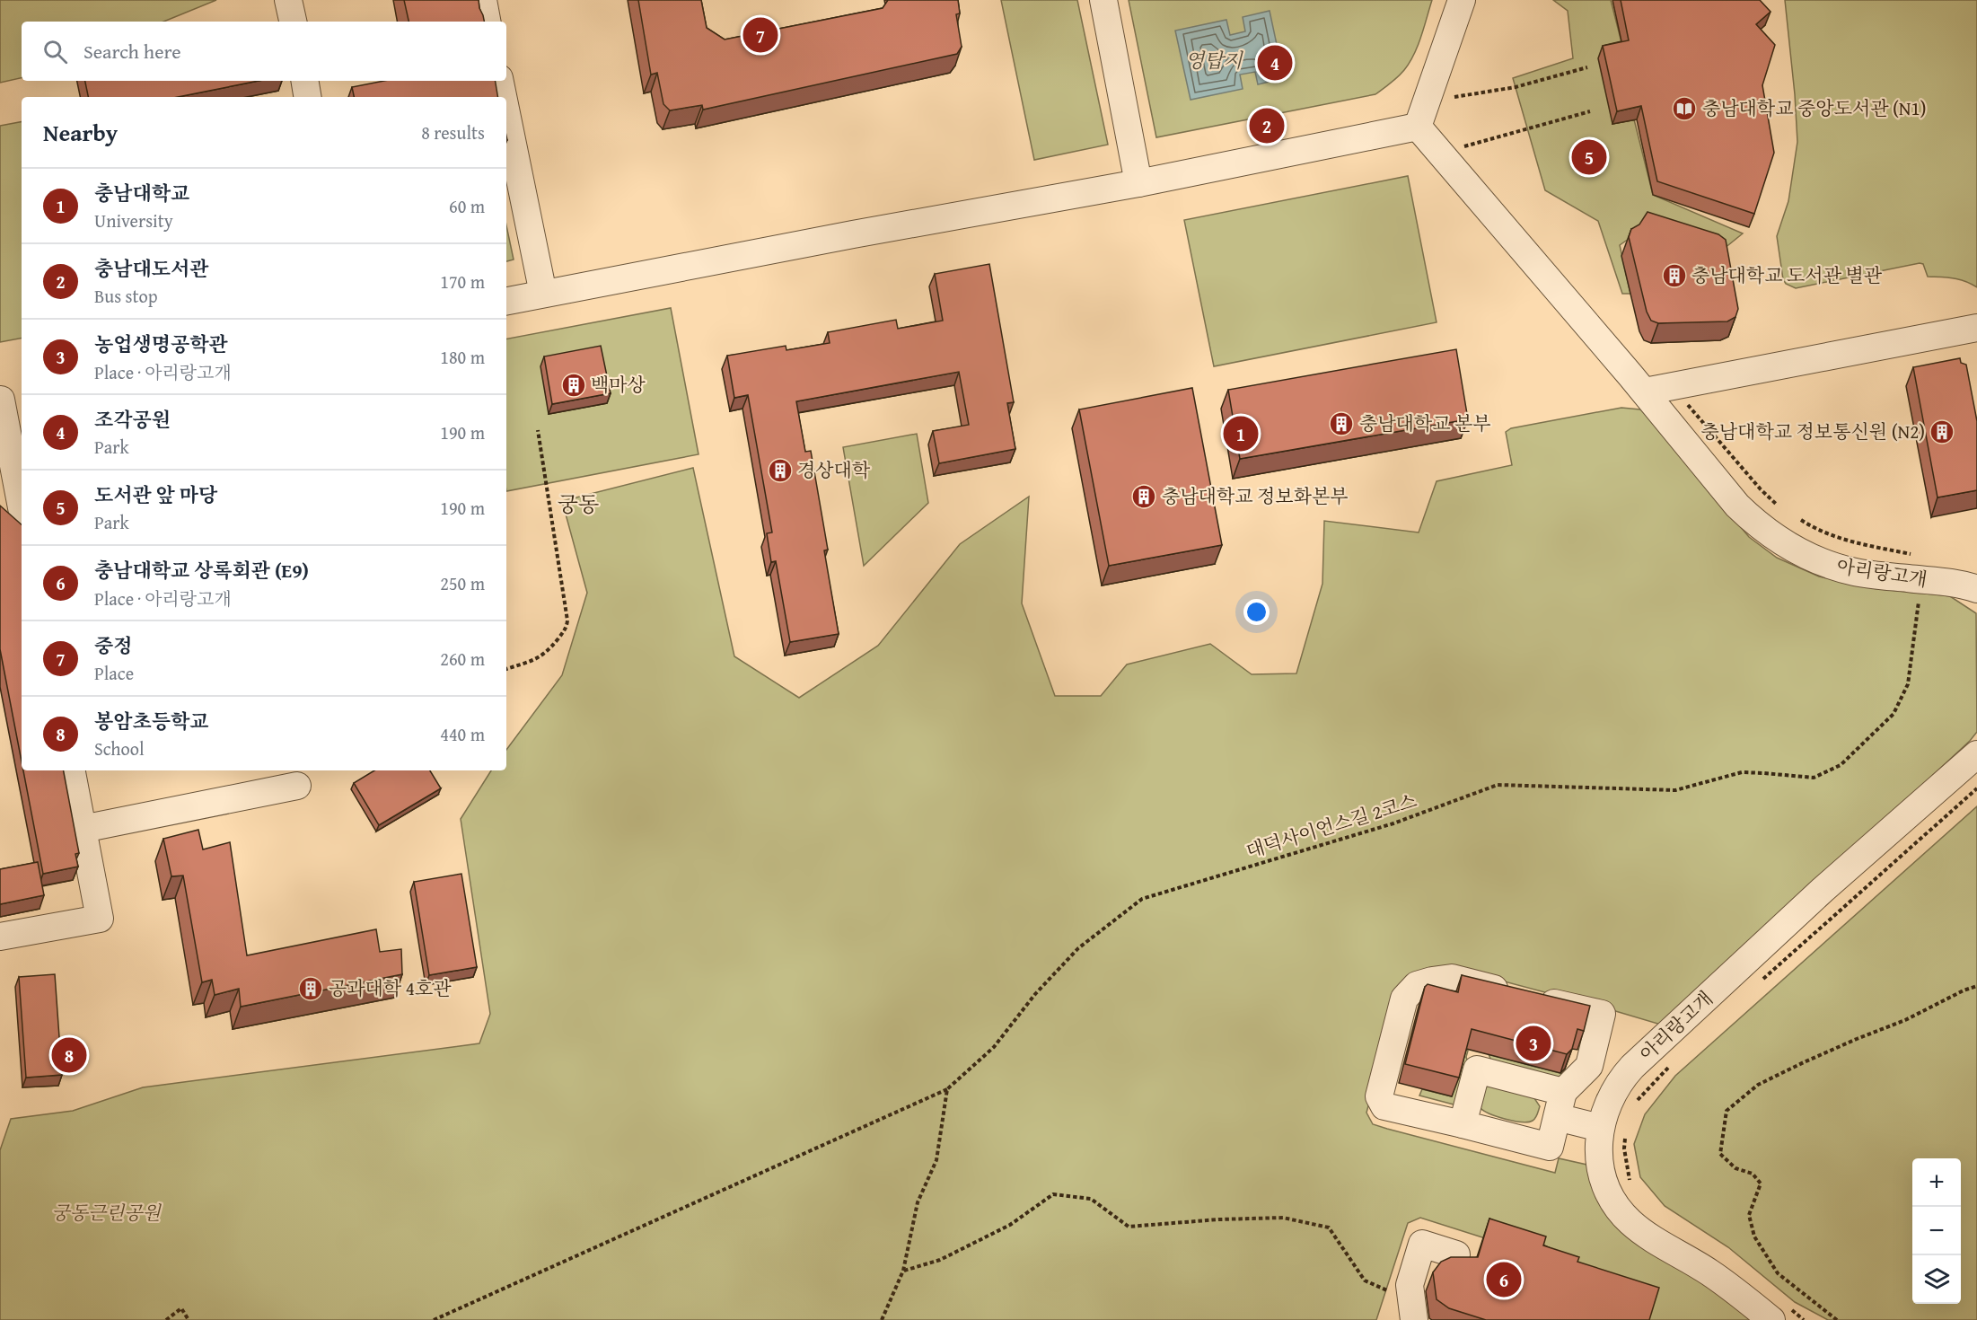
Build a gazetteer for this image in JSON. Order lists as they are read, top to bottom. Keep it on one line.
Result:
{"streets":{"street":["아리랑고개"],"path":["대덕사이언스길 2코스"]},"districts":["궁동"],"water":["영탑지"],"parks":["궁동근린공원"],"places":{"library":["충남대학교 중앙도서관 (N1)"],"building":["충남대학교 도서관 별관","백마상","충남대학교 본부","충남대학교 정보통신원 (N2)","경상대학","충남대학교 정보화본부","공과대학 4호관"]},"page":{"pins":["7","4","2","5","1","3","8","6"],"search":"Search here","heading":["Nearby","8 results"],"list":[{"mark":"1","name":"충남대학교","note":"University","value":"60 m"},{"mark":"2","name":"충남대도서관","note":"Bus stop","value":"170 m"},{"mark":"3","name":"농업생명공학관","note":"Place · 아리랑고개","value":"180 m"},{"mark":"4","name":"조각공원","note":"Park","value":"190 m"},{"mark":"5","name":"도서관 앞 마당","note":"Park","value":"190 m"},{"mark":"6","name":"충남대학교 상록회관 (E9)","note":"Place · 아리랑고개","value":"250 m"},{"mark":"7","name":"중정","note":"Place","value":"260 m"},{"mark":"8","name":"봉암초등학교","note":"School","value":"440 m"}],"map_buttons":["+","−"]}}
